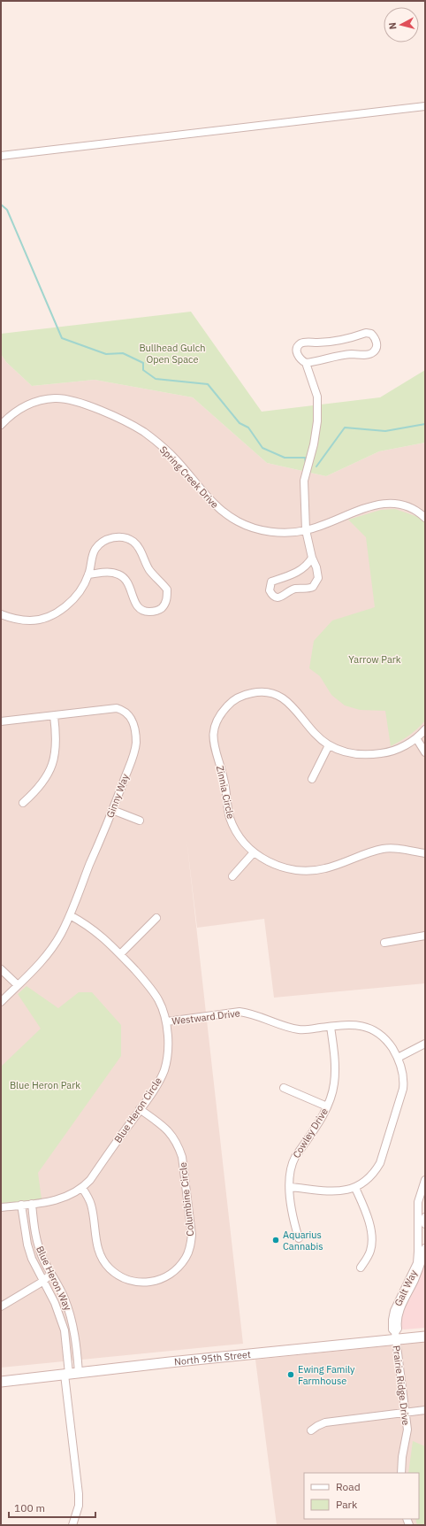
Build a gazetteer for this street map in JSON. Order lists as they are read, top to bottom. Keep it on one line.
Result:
{"streets":{"main road":["North 95th Street"],"street":["Spring Creek Drive","Zinnia Circle","Ginny Way","Westward Drive","Blue Heron Circle","Cowley Drive","Columbine Circle","Blue Heron Way","Galt Way","Prairie Ridge Drive"]},"crossings":[["Ginny Way","Blue Heron Circle"],["Westward Drive","Blue Heron Circle"],["Westward Drive","Cowley Drive"],["Blue Heron Circle","Columbine Circle"],["Blue Heron Circle","Blue Heron Way"],["Blue Heron Way","North 95th Street"],["Galt Way","North 95th Street"],["Galt Way","Prairie Ridge Drive"],["North 95th Street","Prairie Ridge Drive"]],"parks":["Bullhead Gulch Open Space","Yarrow Park","Blue Heron Park"],"places":["Aquarius Cannabis","Ewing Family Farmhouse"],"legend":["Road","Park"],"scale_bar":"100 m","north":"left"}
